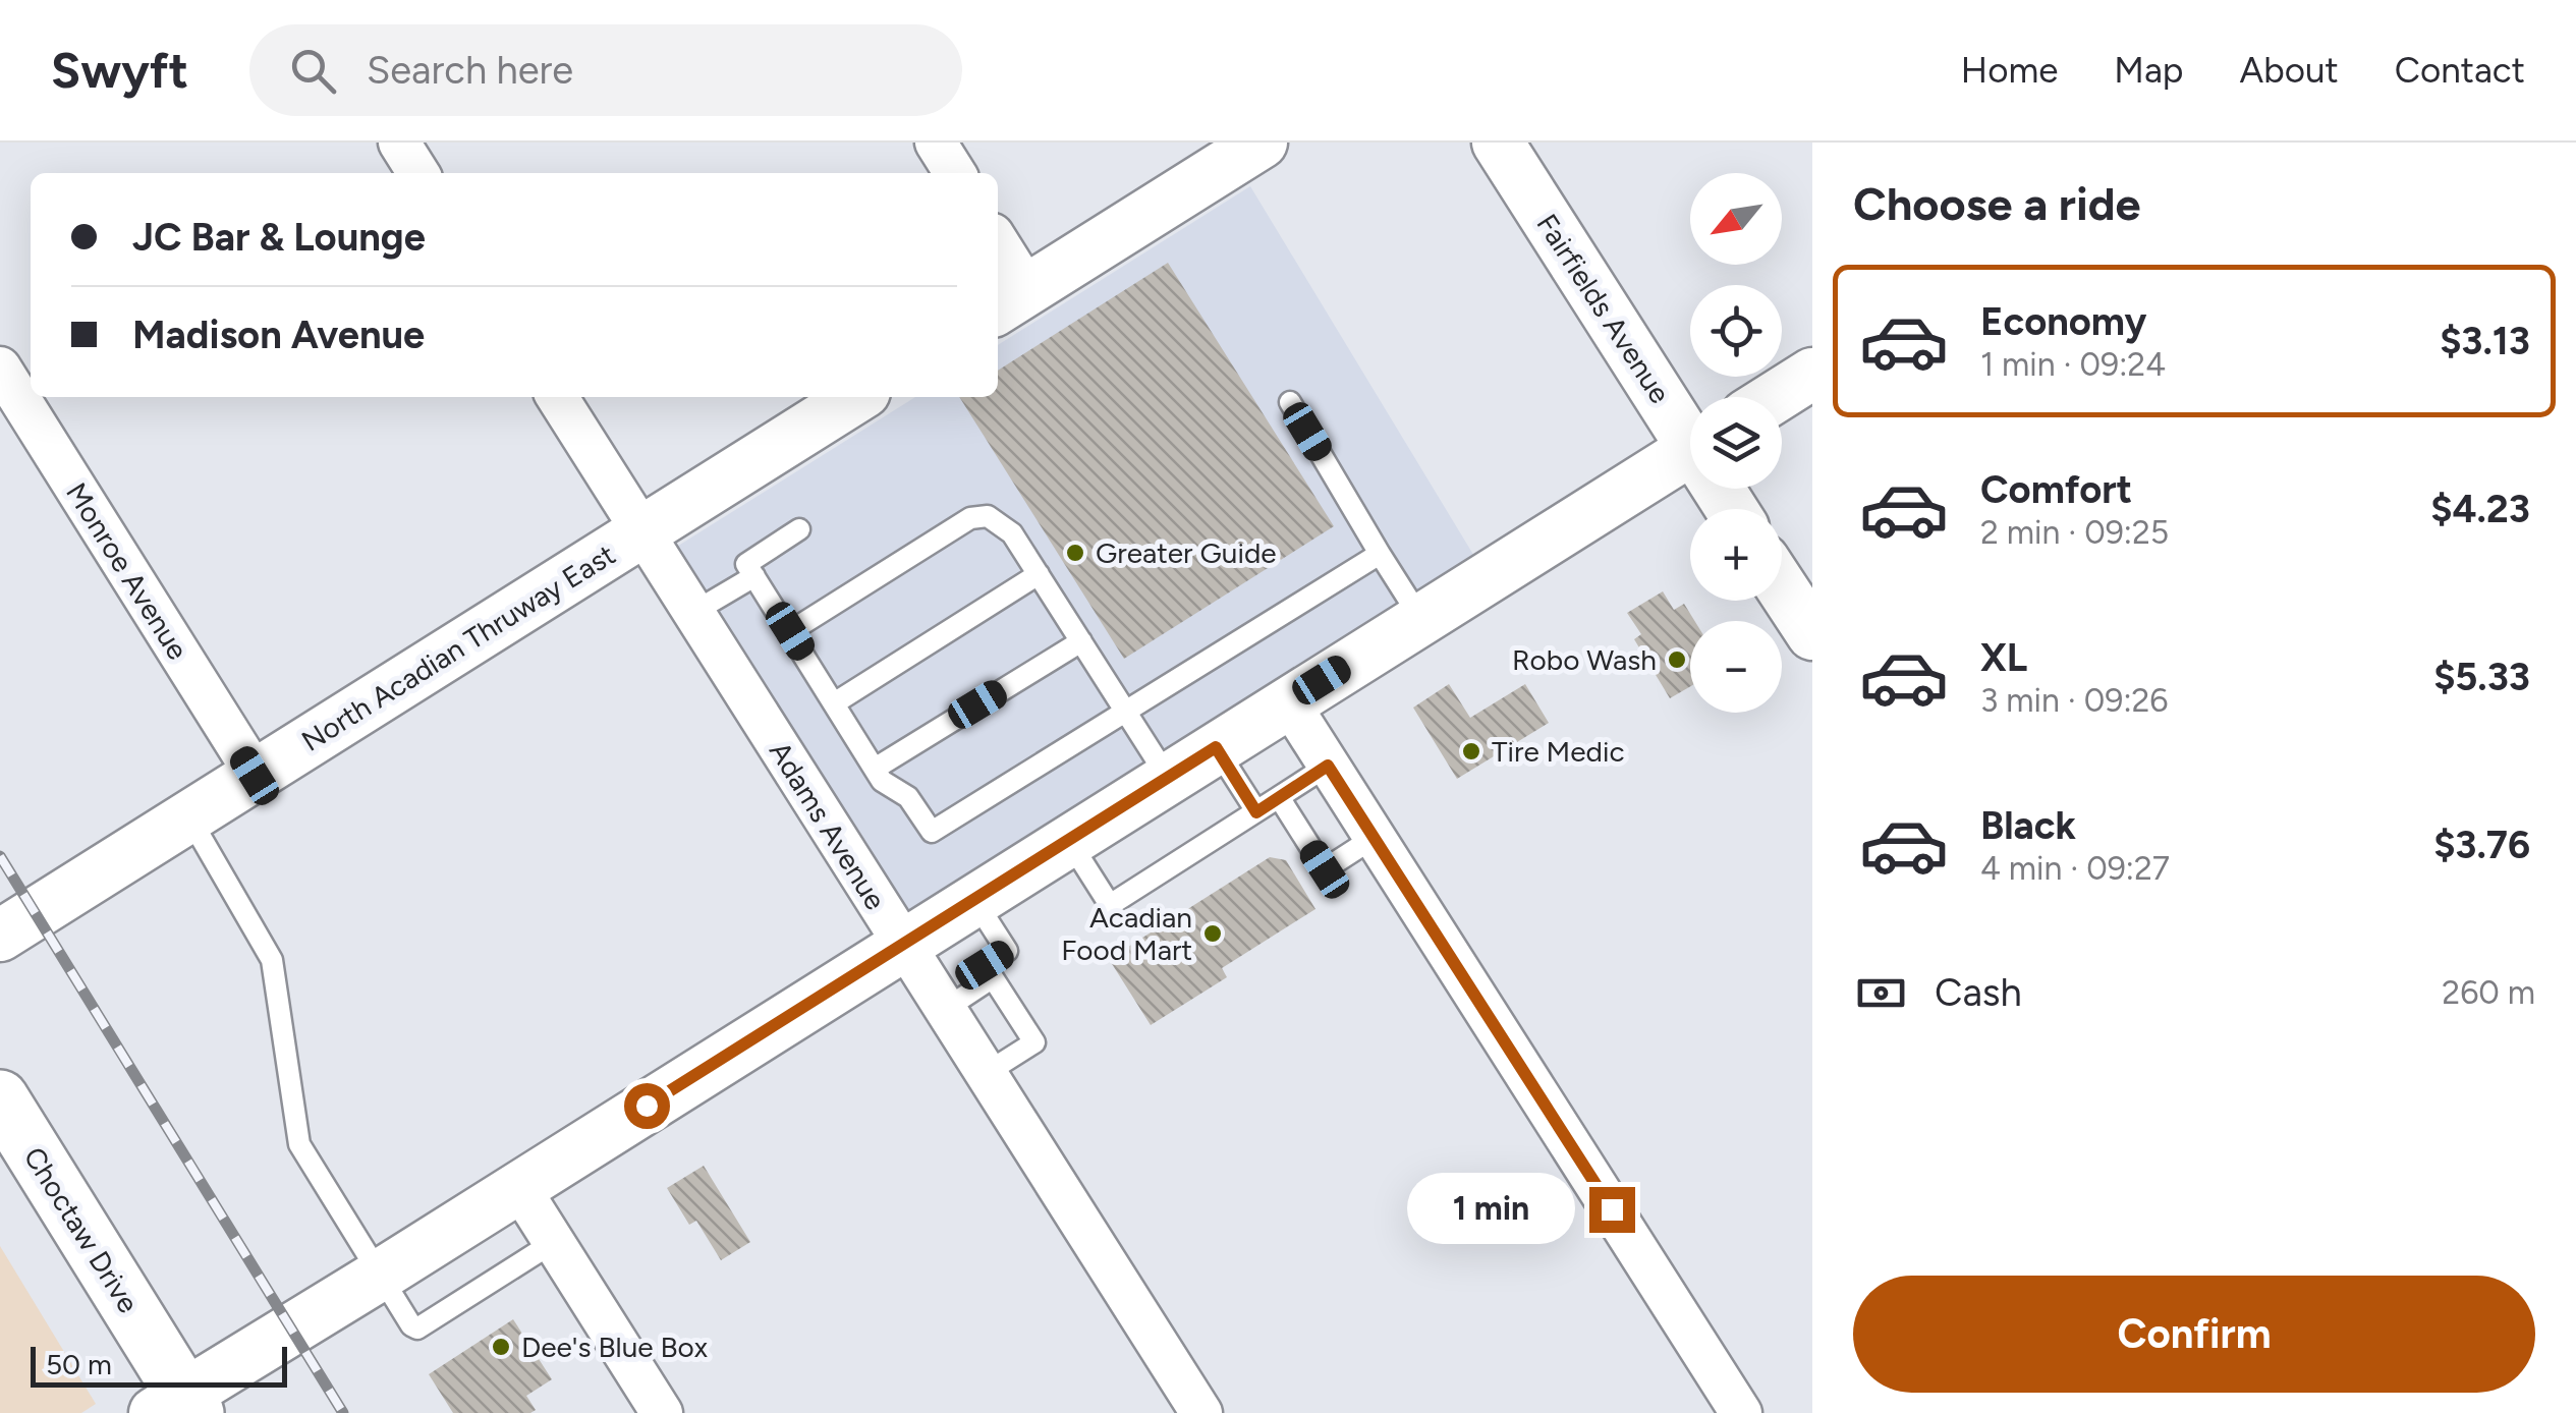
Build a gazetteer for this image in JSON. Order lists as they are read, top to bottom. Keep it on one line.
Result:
{"streets":{"main road":["Choctaw Drive"],"street":["Fairfields Avenue","Monroe Avenue","North Acadian Thruway East","Adams Avenue"]},"crossings":[["Monroe Avenue","North Acadian Thruway East"],["North Acadian Thruway East","Adams Avenue"]],"places":["Greater Guide","Robo Wash","Tire Medic","Acadian Food Mart","Dee's Blue Box"],"scale_bar":"50 m","north":"bottom left","page":{"header":"Swyft","search":"Search here","nav":["Home","Map","About","Contact"],"heading":"Choose a ride","map_buttons":["+","−"],"banner":["JC Bar & Lounge","Madison Avenue"],"list":[{"name":"Economy","note":"1 min · 09:24","value":"$3.13"},{"name":"Comfort","note":"2 min · 09:25","value":"$4.23"},{"name":"XL","note":"3 min · 09:26","value":"$5.33"},{"name":"Black","note":"4 min · 09:27","value":"$3.76"}],"pay":["Cash","260 m"],"bubble":"1 min","buttons":"Confirm","scale":"50 m"}}
